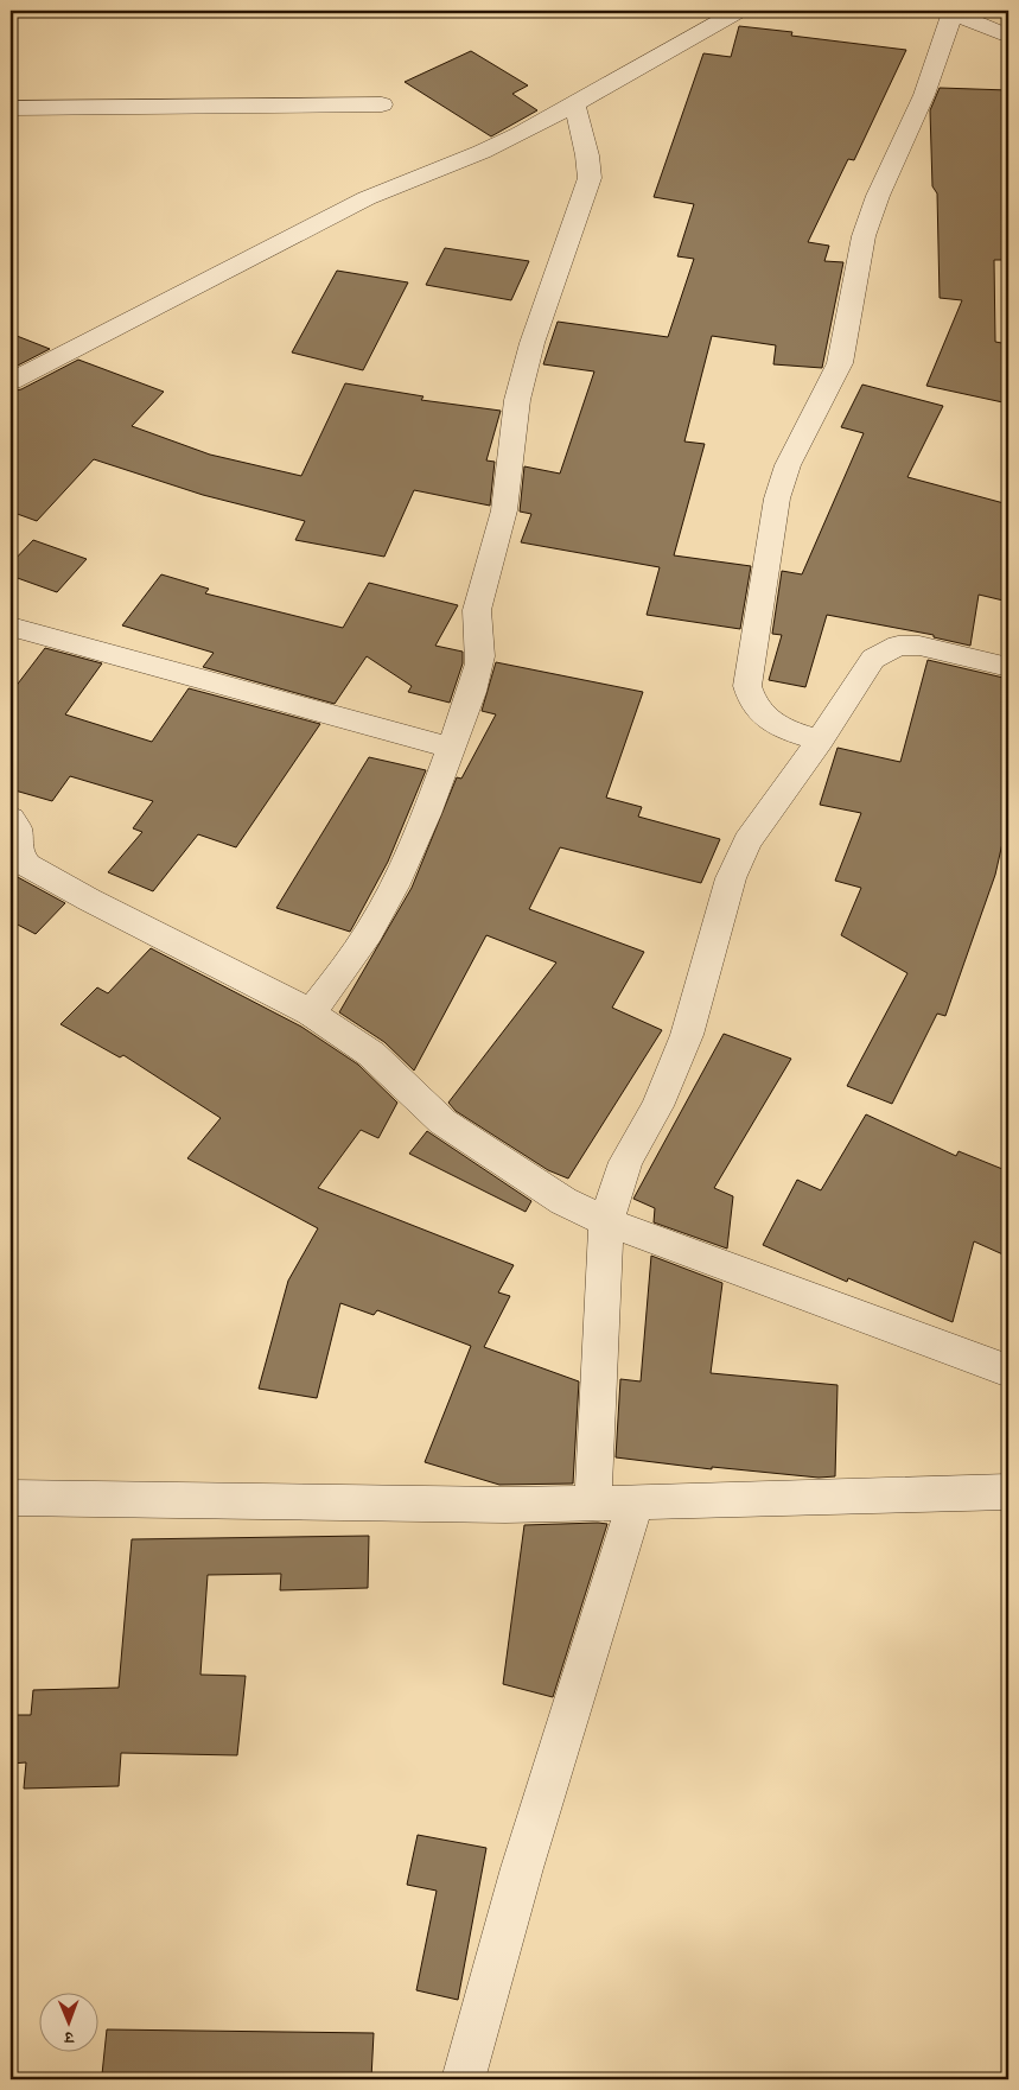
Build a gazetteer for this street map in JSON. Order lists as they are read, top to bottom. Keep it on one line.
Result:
{"north":"bottom"}
